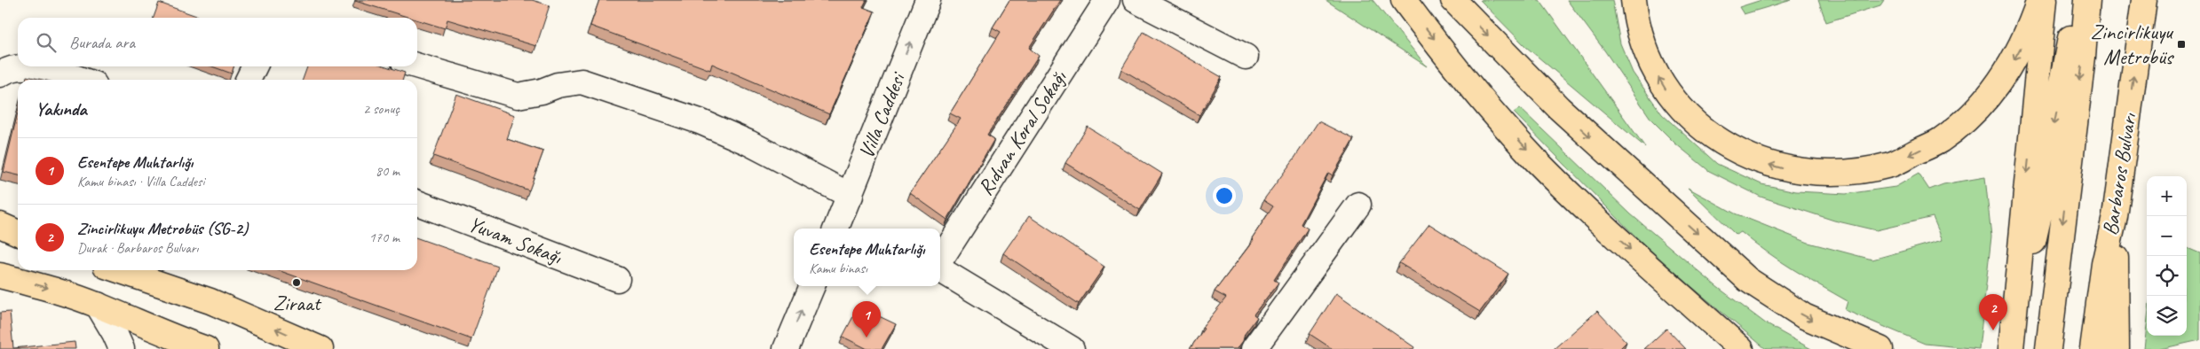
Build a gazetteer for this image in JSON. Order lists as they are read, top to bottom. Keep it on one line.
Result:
{"streets":{"main road":["Barbaros Bulvarı"],"street":["Villa Caddesi","Rıdvan Koral Sokağı","Yuvam Sokağı"]},"one_way":["Villa Caddesi"],"places":{"transit":["Zincirlikuyu Metrobüs"],"other":["Ziraat"]},"page":{"search":"Burada ara","heading":["Yakında","2 sonuç"],"list":[{"mark":"1","name":"Esentepe Muhtarlığı","note":"Kamu binası · Villa Caddesi","value":"80 m"},{"mark":"2","name":"Zincirlikuyu Metrobüs (SG-2)","note":"Durak · Barbaros Bulvarı","value":"170 m"}],"map_buttons":["+","−"],"popup":["Esentepe Muhtarlığı","Kamu binası"],"pins":["2","1"]}}
